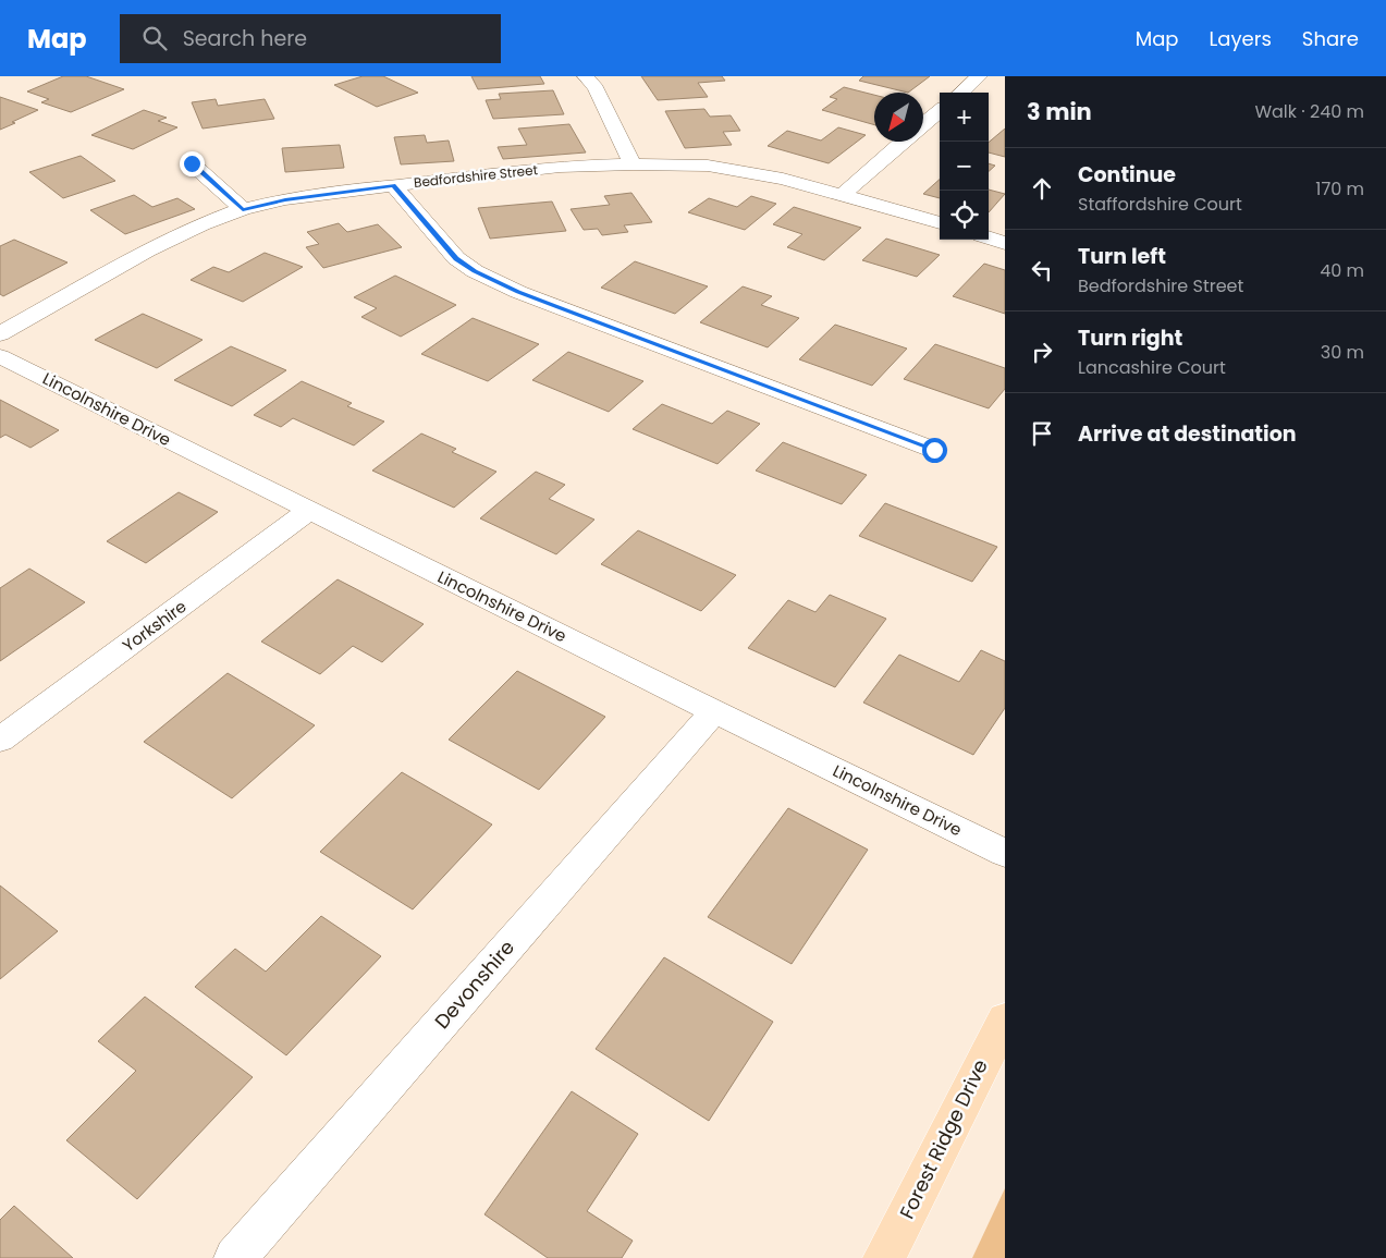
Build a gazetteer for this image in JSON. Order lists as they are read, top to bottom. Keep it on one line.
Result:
{"streets":{"main road":["Forest Ridge Drive"],"street":["Bedfordshire Street","Lincolnshire Drive","Yorkshire","Devonshire"]},"crossings":[["Lincolnshire Drive","Yorkshire"],["Lincolnshire Drive","Devonshire"]],"north":"bottom left","page":{"header":"Map","search":"Search here","nav":["Map","Layers","Share"],"heading":["3 min","Walk · 240 m"],"map_buttons":["+","−"],"list":[["Continue","Staffordshire Court","170 m"],["Turn left","Bedfordshire Street","40 m"],["Turn right","Lancashire Court","30 m"],"Arrive at destination"]}}
